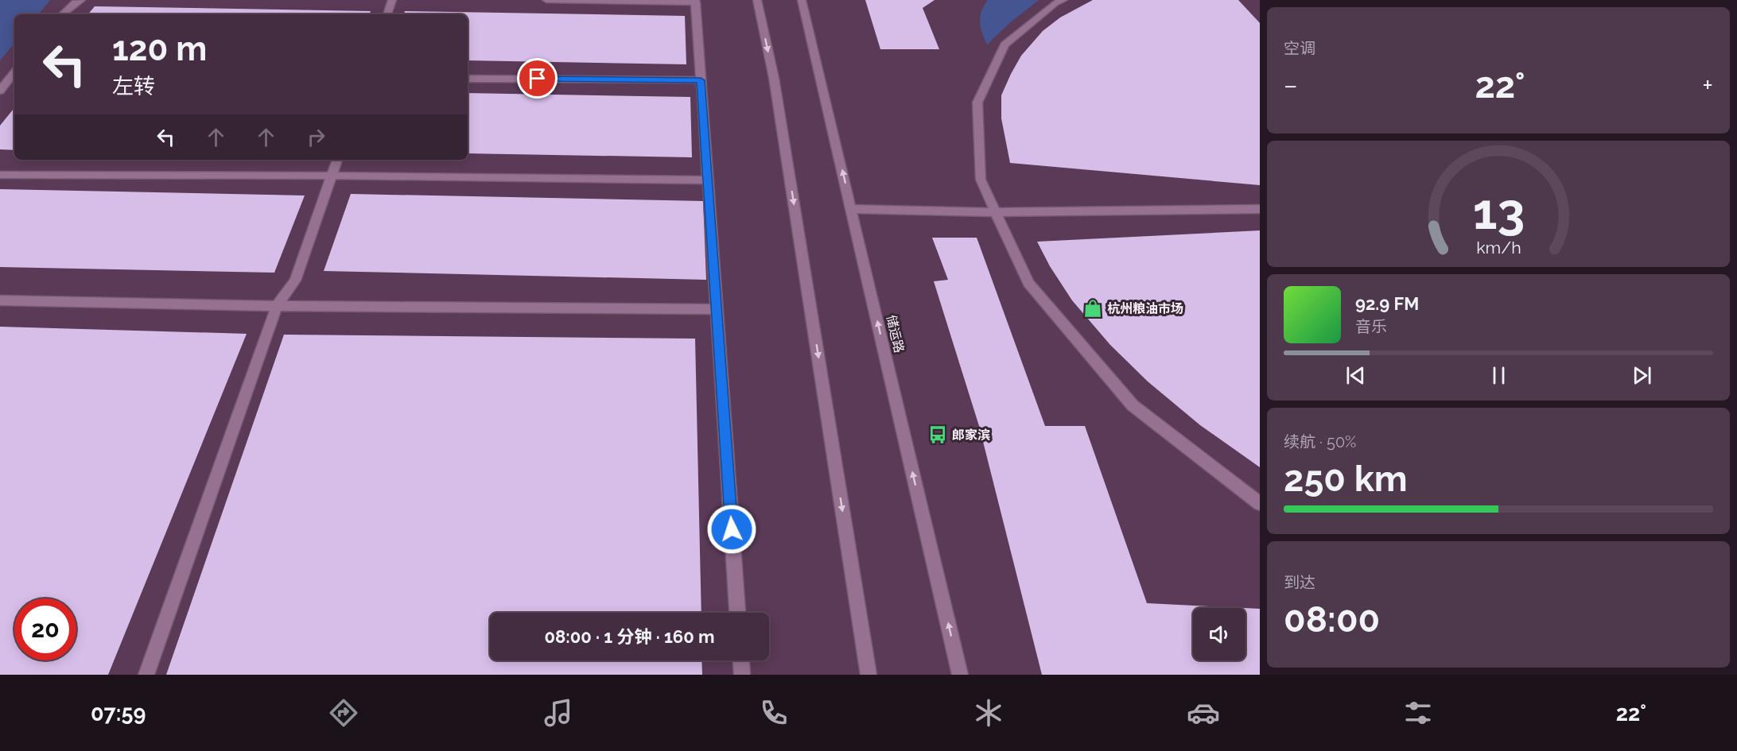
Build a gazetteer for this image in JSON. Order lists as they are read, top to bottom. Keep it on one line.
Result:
{"streets":{"main road":["储运路"]},"places":{"shop":["杭州粮油市场"],"bus stop":["郎家滨"]},"page":{"tile":["空调",["续航 · 50%","250 km"],["到达","08:00"]],"turn":["120 m","左转"],"heat":["−","22°","+"],"song":["92.9 FM","音乐"],"limit":"20","trip":"08:00 · 1 分钟 · 160 m","tabs":["07:59","22°"],"gauge":["13","km/h"]}}
